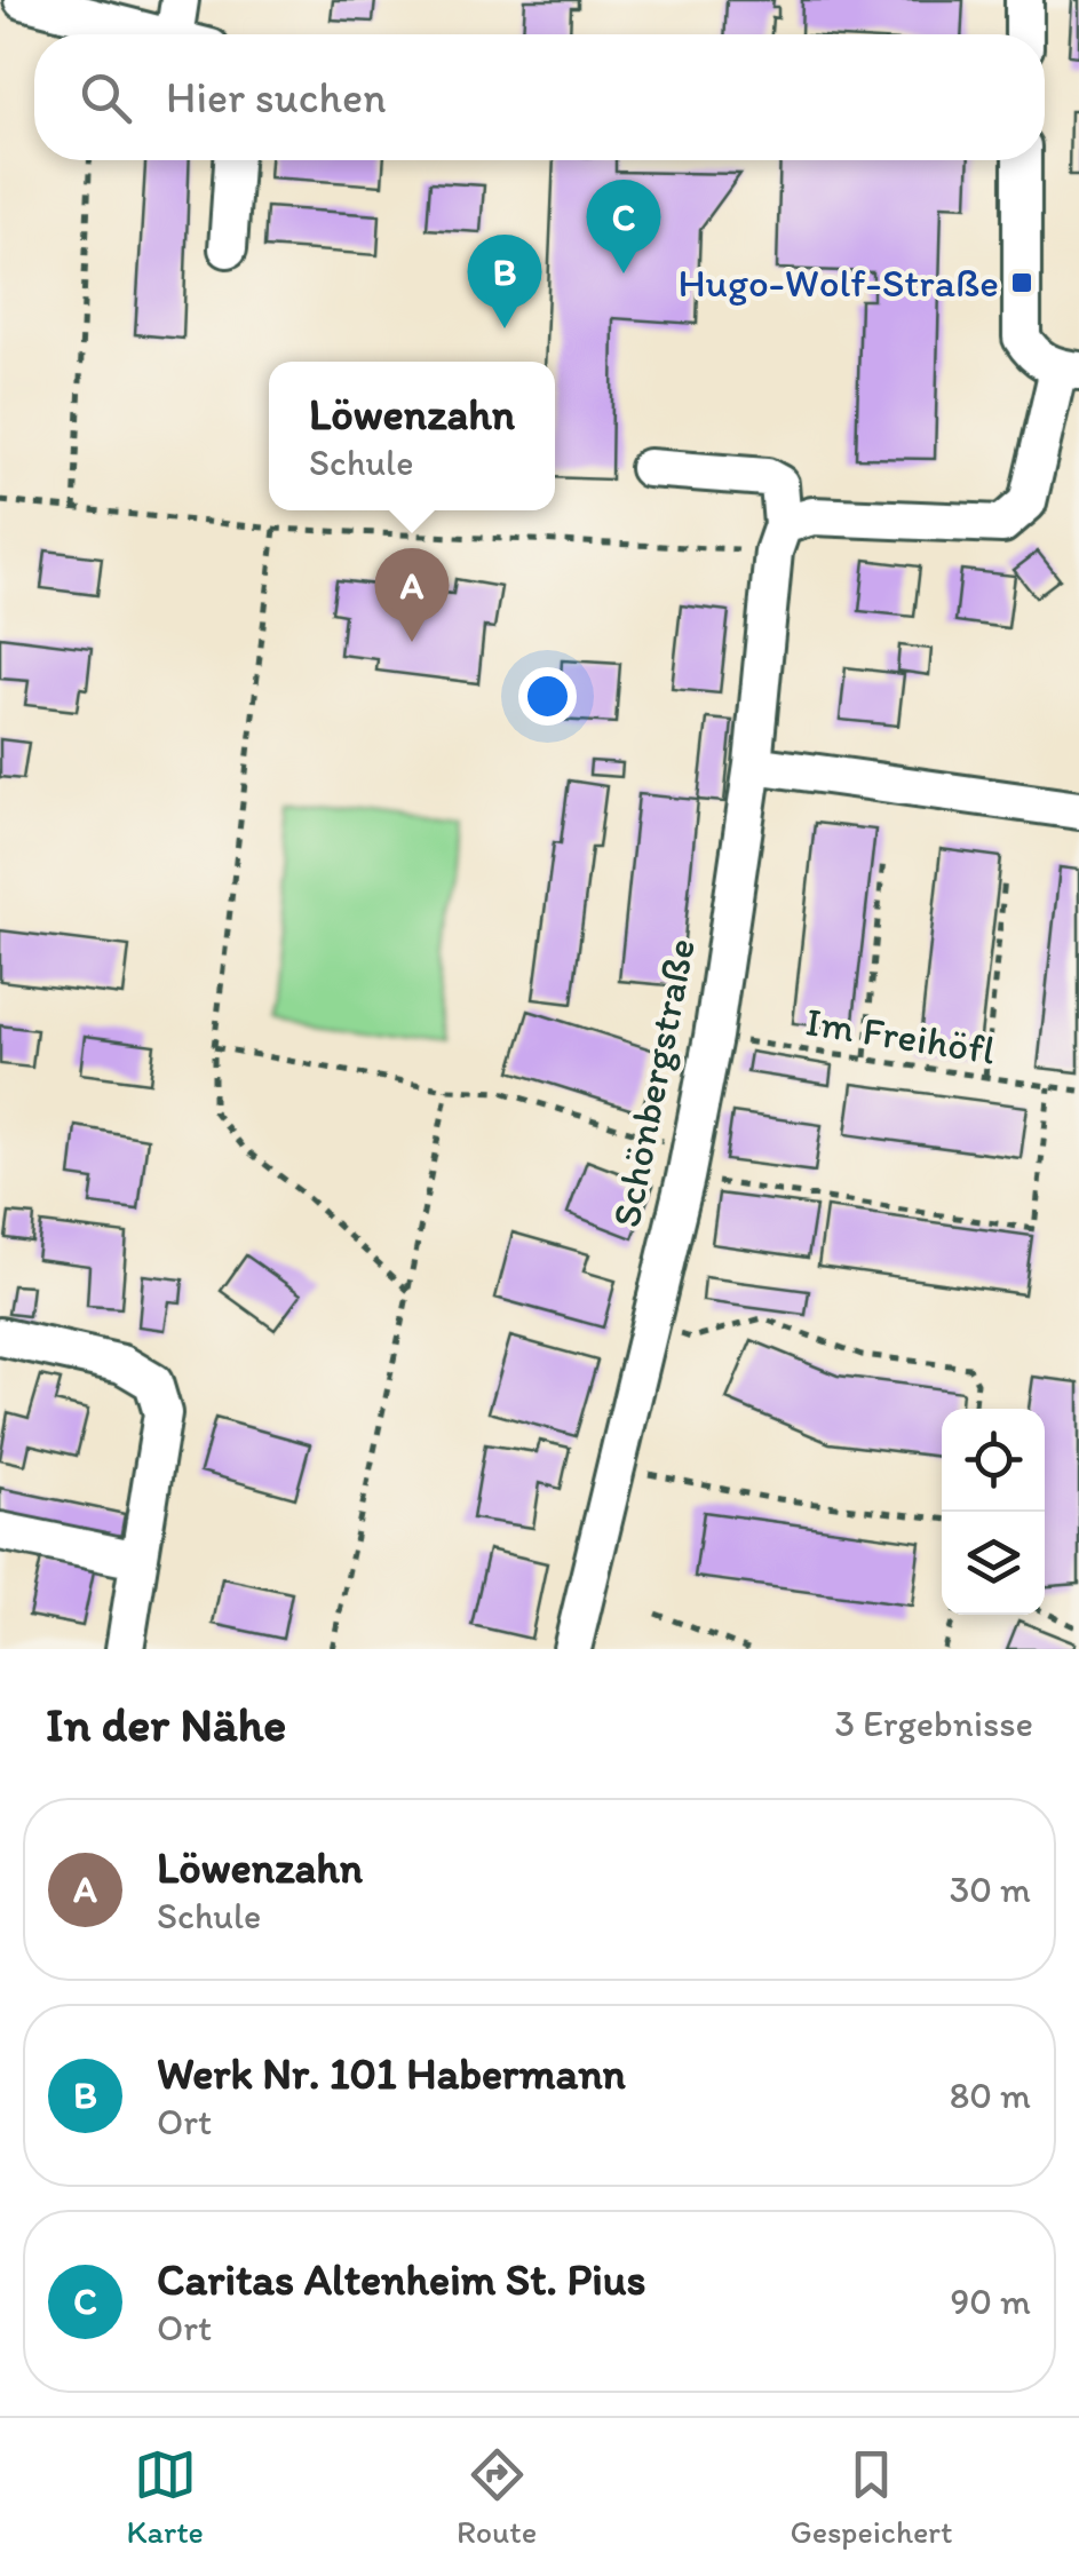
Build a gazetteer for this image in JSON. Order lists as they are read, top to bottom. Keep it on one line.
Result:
{"streets":{"street":["Schönbergstraße"],"path":["Im Freihöfl"]},"crossings":[["Im Freihöfl","Schönbergstraße"]],"places":{"transit":["Hugo-Wolf-Straße"]},"page":{"search":"Hier suchen","pins":["C","B","A"],"popup":["Löwenzahn","Schule"],"heading":["In der Nähe","3 Ergebnisse"],"list":[{"mark":"A","name":"Löwenzahn","note":"Schule","value":"30 m"},{"mark":"B","name":"Werk Nr. 101 Habermann","note":"Ort","value":"80 m"},{"mark":"C","name":"Caritas Altenheim St. Pius","note":"Ort","value":"90 m"}],"nav":["Karte","Route","Gespeichert"]}}
